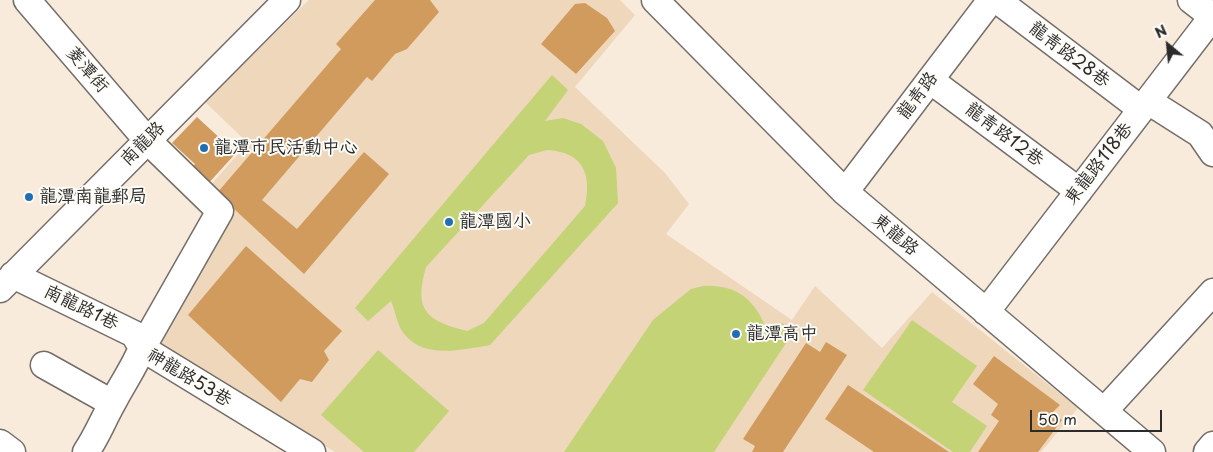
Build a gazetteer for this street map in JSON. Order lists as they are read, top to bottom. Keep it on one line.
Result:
{"streets":{"street":["龍青路28巷","菱潭街","龍青路","龍青路12巷","南龍路","東龍路118巷","東龍路","南龍路1巷","神龍路53巷"]},"crossings":[["龍青路28巷","東龍路118巷"],["菱潭街","南龍路"],["菱潭街","南龍路1巷"],["菱潭街","神龍路53巷"],["龍青路","龍青路12巷"],["龍青路","東龍路"],["龍青路12巷","東龍路118巷"],["南龍路","南龍路1巷"],["東龍路118巷","東龍路"],["南龍路1巷","神龍路53巷"]],"places":["龍潭市民活動中心","龍潭南龍郵局","龍潭國小","龍潭高中"],"scale_bar":"50 m","north":"top left"}
